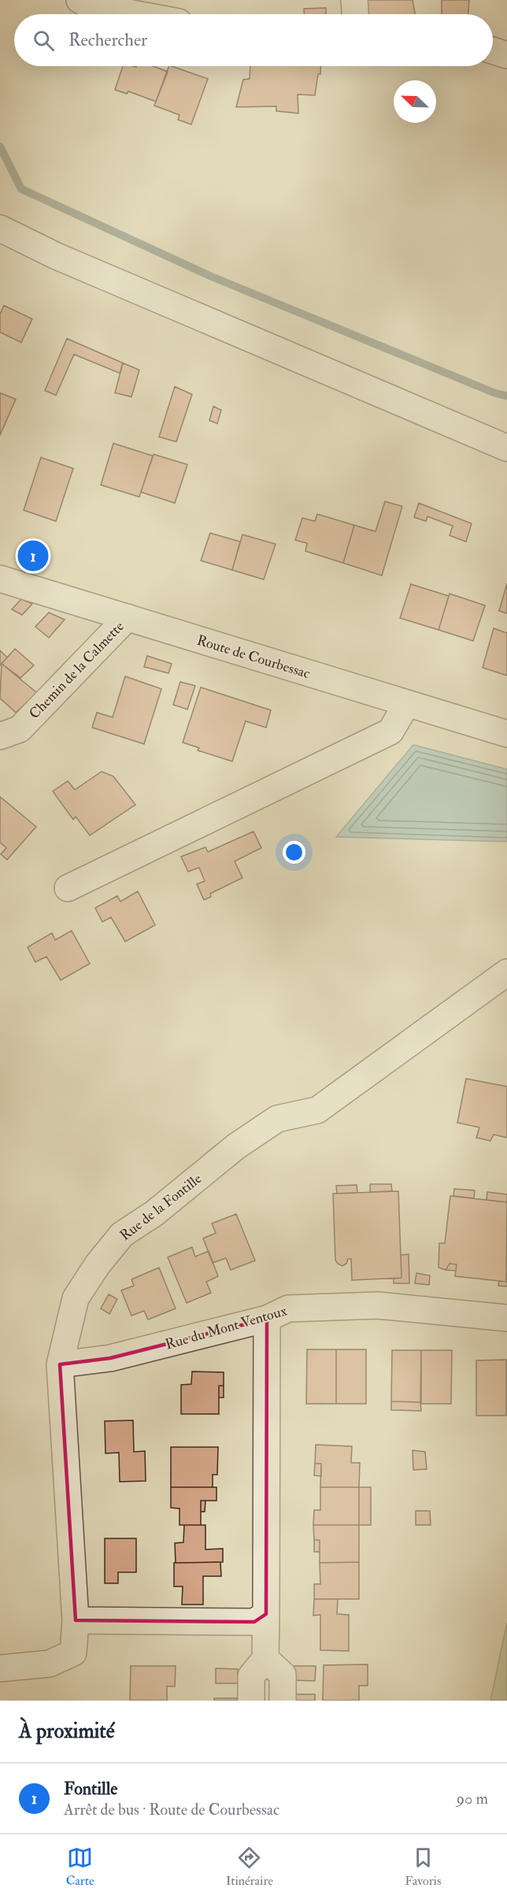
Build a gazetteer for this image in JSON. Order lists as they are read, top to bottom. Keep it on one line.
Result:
{"streets":{"street":["Route de Courbessac","Chemin de la Calmette","Rue de la Fontille","Rue du Mont Ventoux"]},"crossings":[["Route de Courbessac","Chemin de la Calmette"],["Rue de la Fontille","Rue du Mont Ventoux"]],"north":"top left","page":{"search":"Rechercher","pins":"1","heading":"À proximité","list":[{"mark":"1","name":"Fontille","note":"Arrêt de bus · Route de Courbessac","value":"90 m"}],"nav":["Carte","Itinéraire","Favoris"]}}
